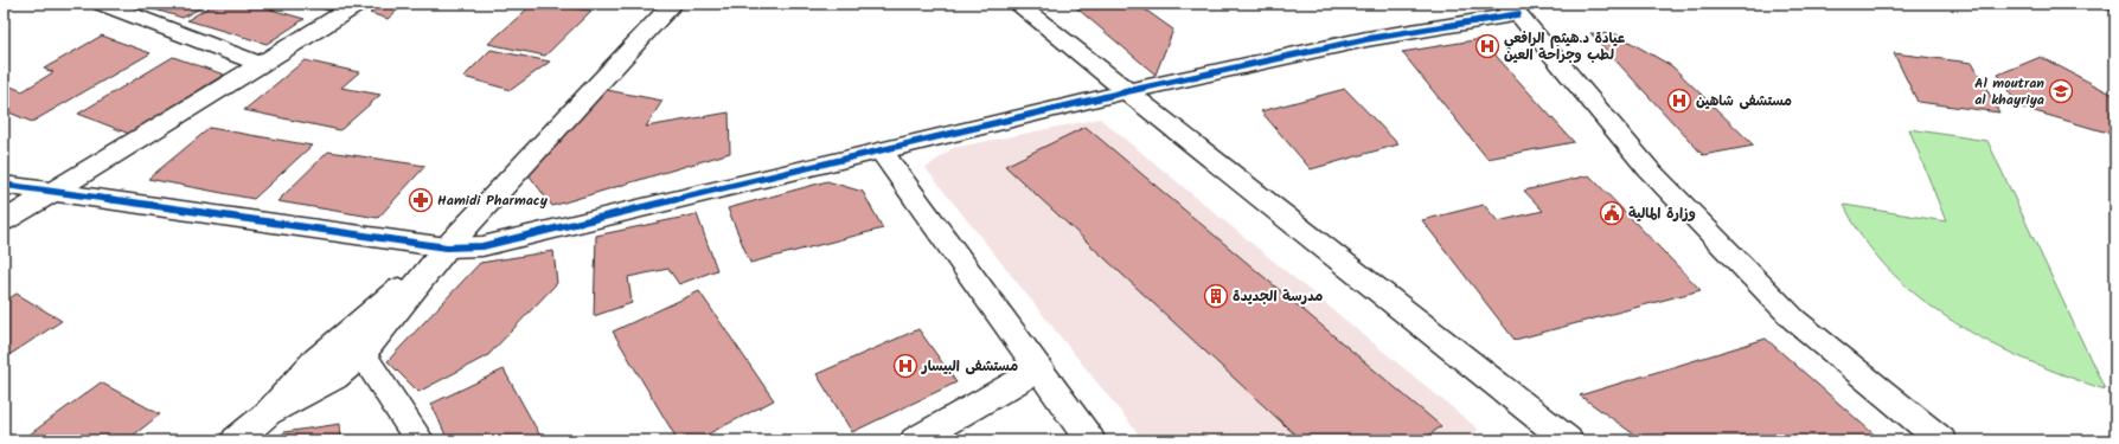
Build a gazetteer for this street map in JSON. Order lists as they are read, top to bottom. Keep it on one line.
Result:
{"places":{"hospital":["عيادة د.هيثم الرافعي لطب وجراحة العين","مستشفى شاهين","مستشفی البيسار"],"school or university":["Al moutran al khayriya"],"pharmacy":["Hamidi Pharmacy"],"public building":["وزارة المالية"],"building":["مدرسة الجديدة"]}}
